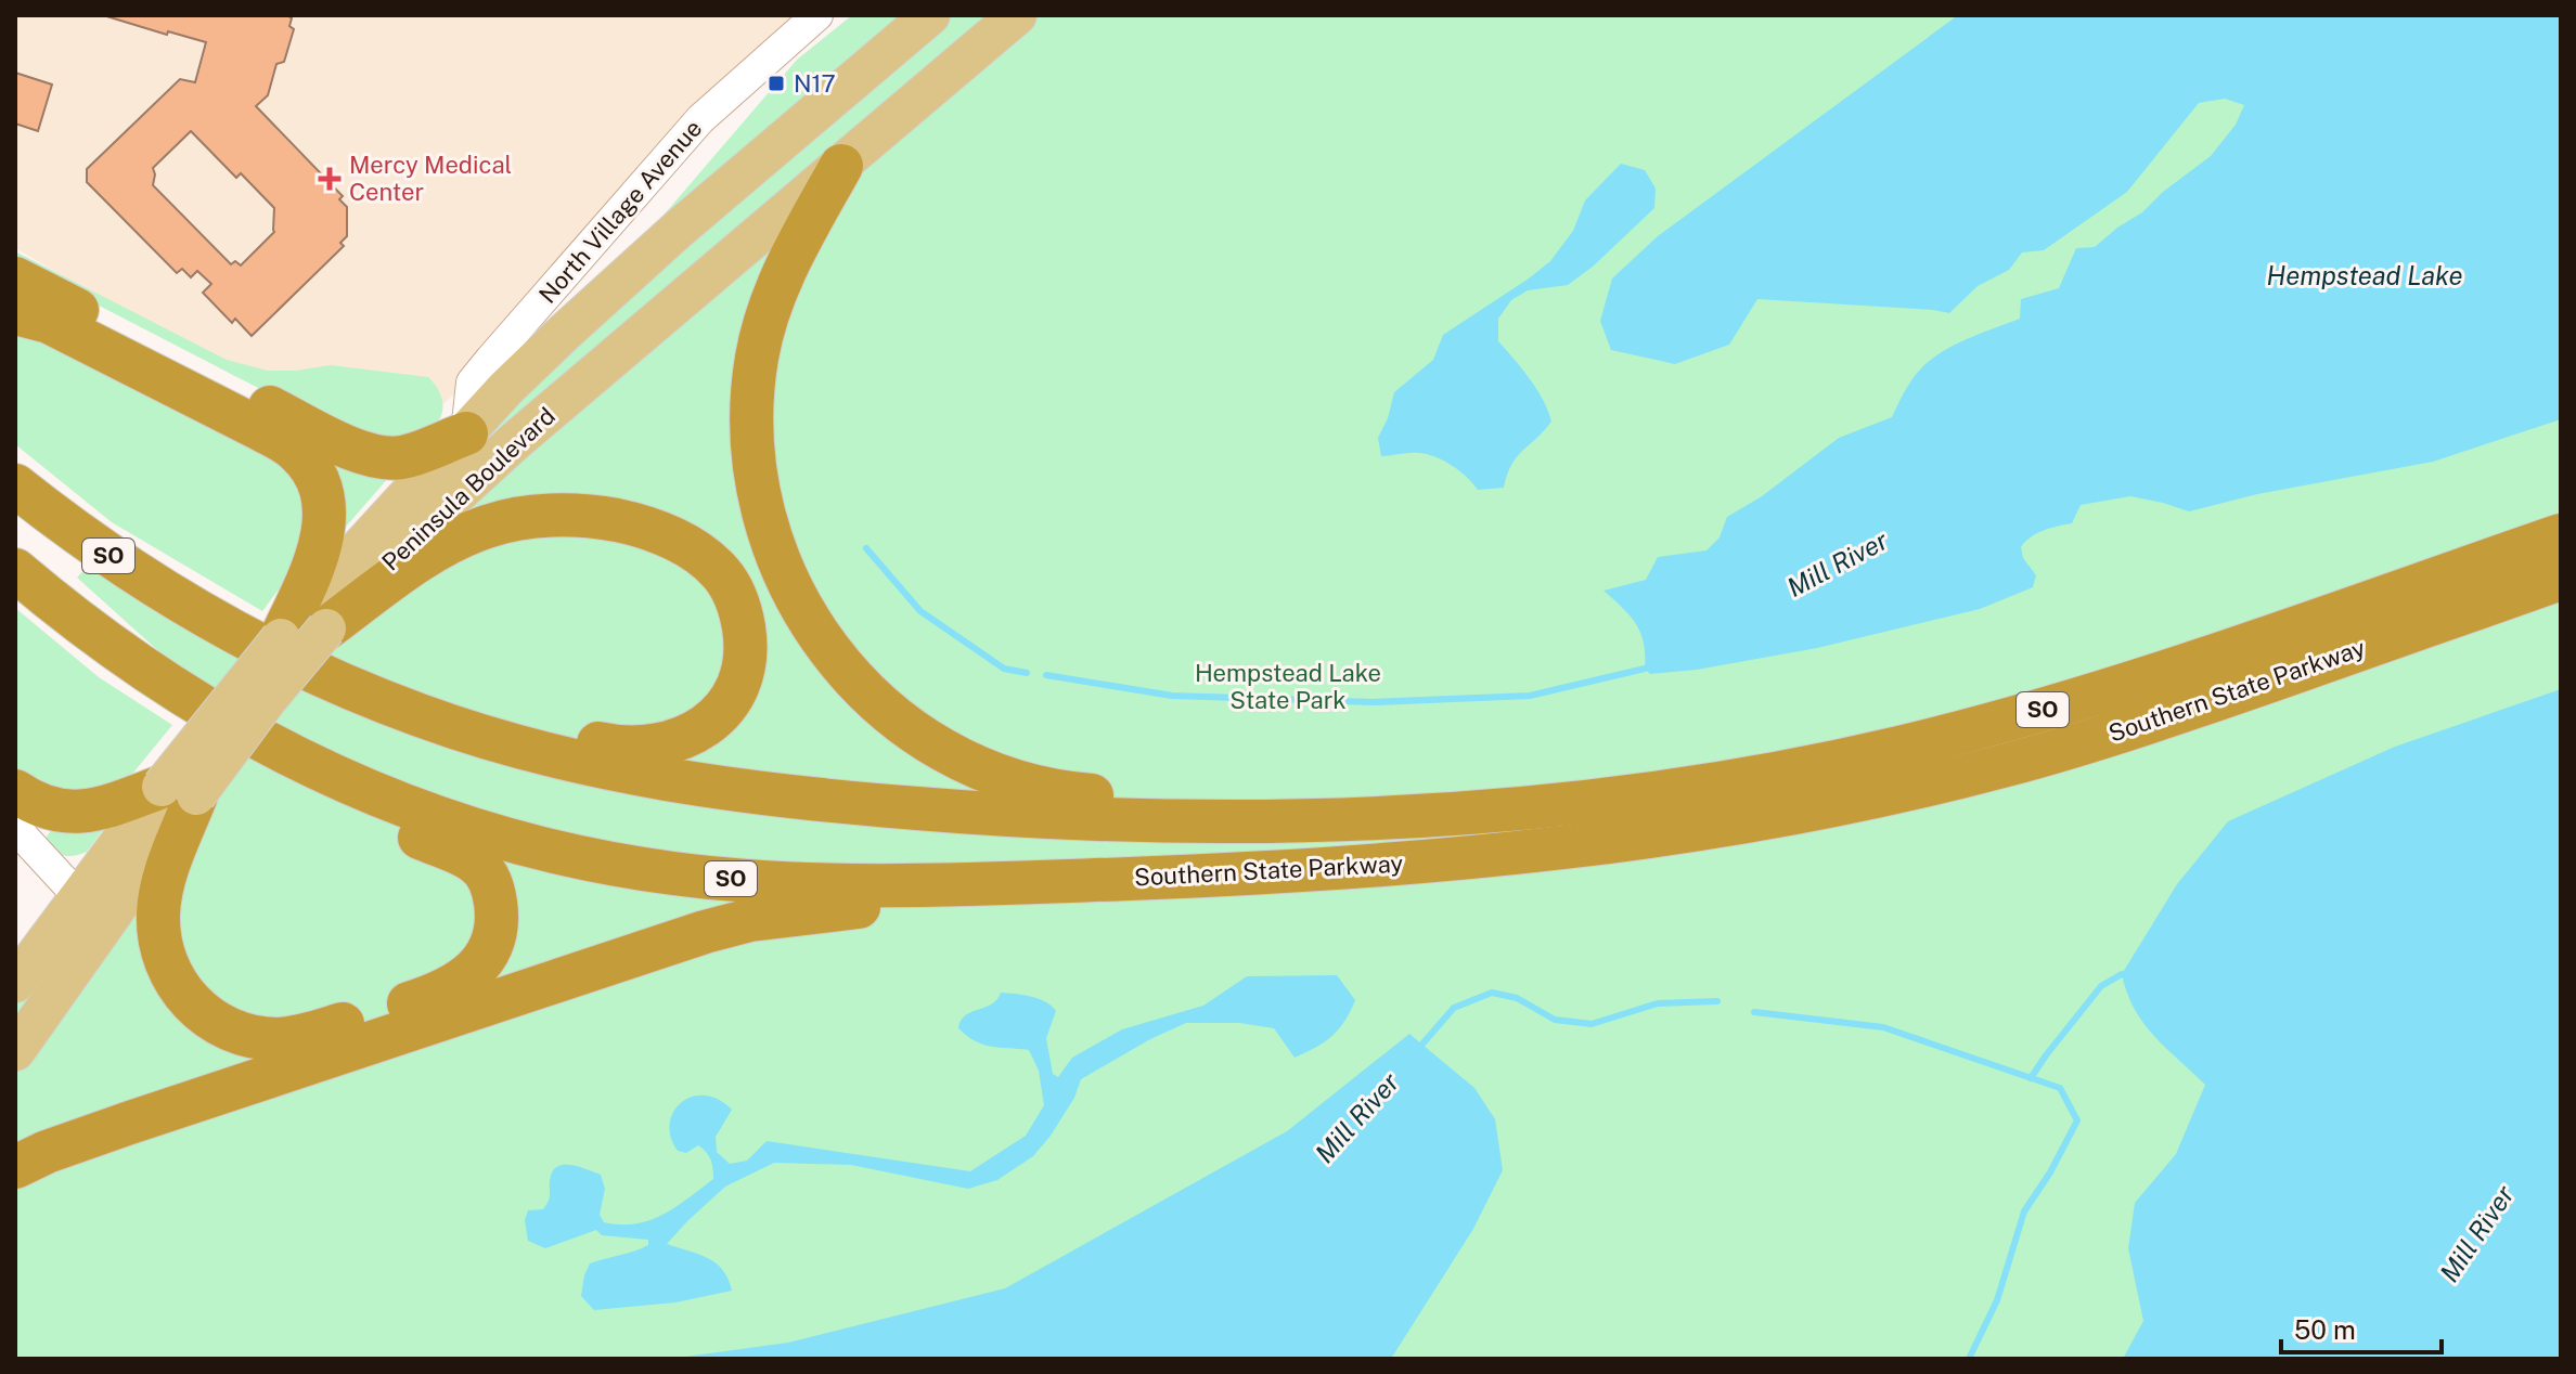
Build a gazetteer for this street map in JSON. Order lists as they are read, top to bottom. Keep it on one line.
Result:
{"streets":{"highway":["SO","Southern State Parkway"],"main road":["Peninsula Boulevard"],"street":["North Village Avenue"]},"crossings":[["North Village Avenue","Peninsula Boulevard"]],"water":["Hempstead Lake","Mill River"],"parks":["Hempstead Lake State Park"],"places":{"transit":["N17"],"health":["Mercy Medical Center"]},"scale_bar":"50 m"}
